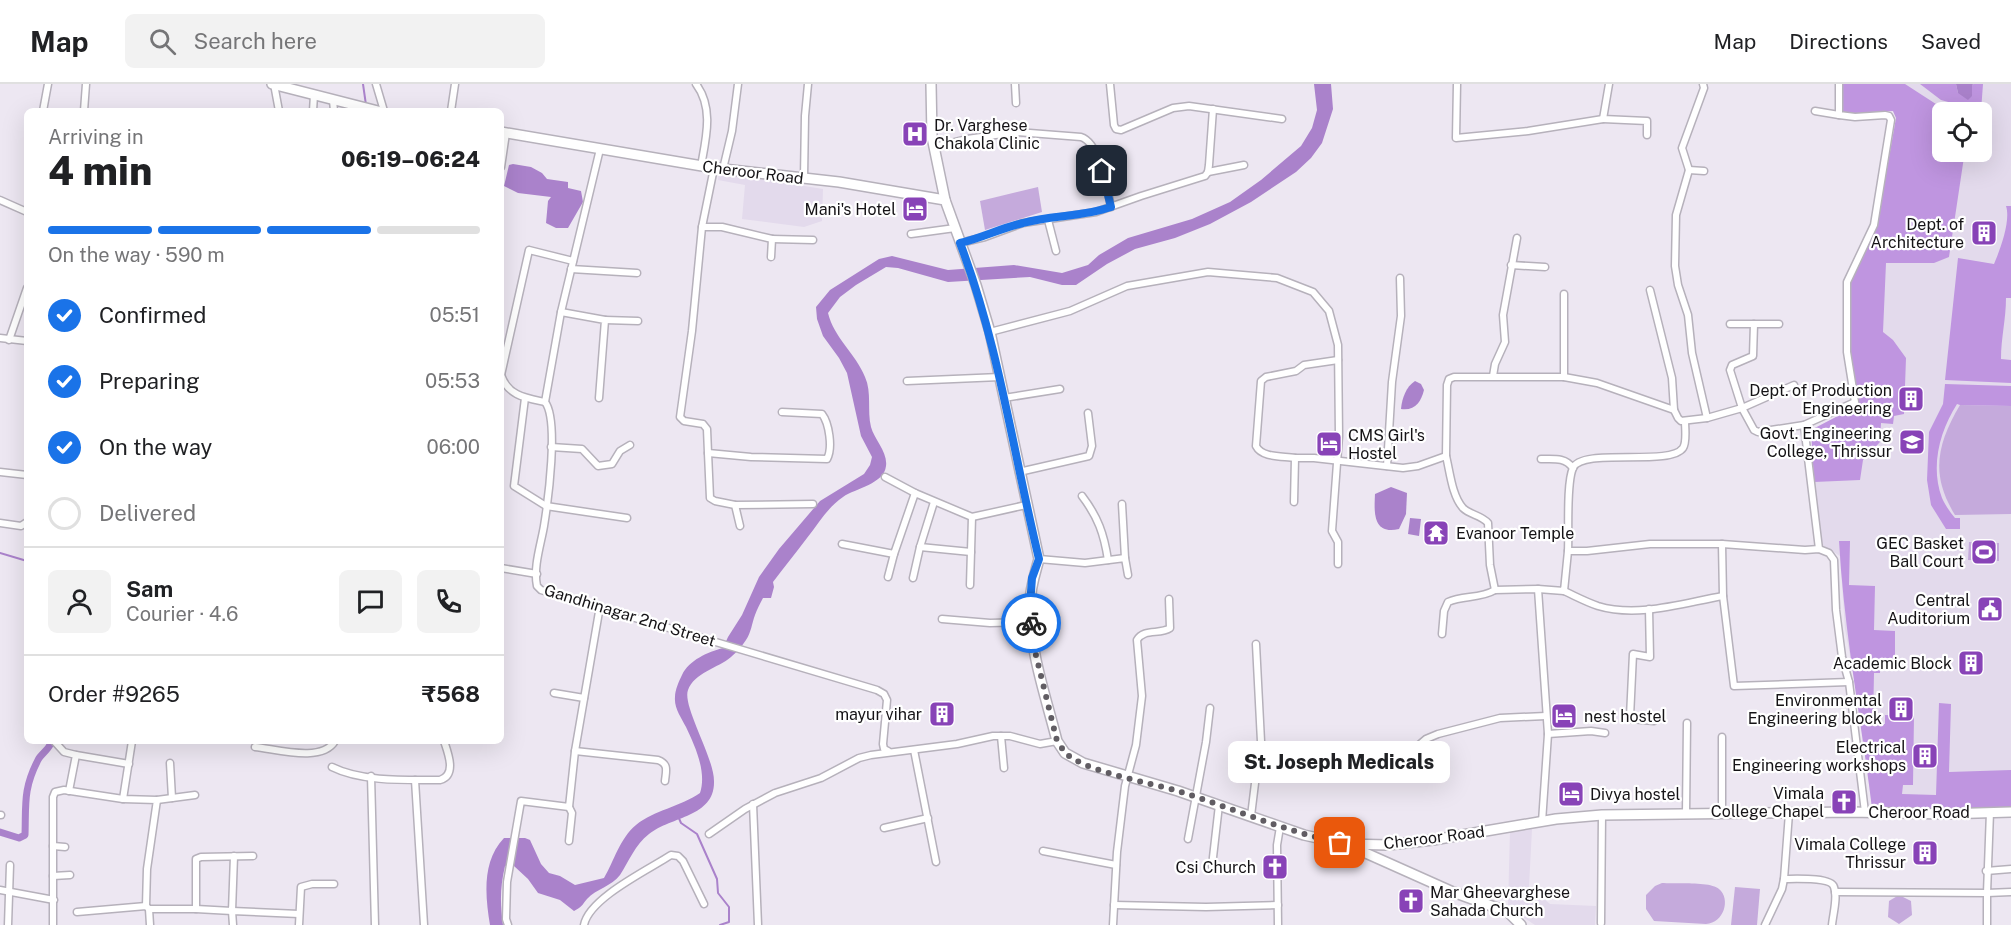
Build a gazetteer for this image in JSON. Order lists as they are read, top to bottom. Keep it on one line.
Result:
{"streets":{"main road":["Cheroor Road"],"street":["Gandhinagar 2nd Street"]},"crossings":[["Cheroor Road","Gandhinagar 2nd Street"]],"places":{"hospital":["Dr. Varghese Chakola Clinic"],"hotel":["Mani's Hotel","CMS Girl's Hostel","nest hostel","Divya hostel"],"building":["Dept. of Architecture","Dept. of Production Engineering","Academic Block","Environmental Engineering block","mayur vihar","Electrical Engineering workshops","Vimala College Thrissur"],"school or university":["Govt. Engineering College, Thrissur"],"temple":["Evanoor Temple"],"sports":["GEC Basket Ball Court"],"public building":["Central Auditorium"],"church":["Vimala College Chapel","Csi Church","Mar Gheevarghese Sahada Church"],"other":["St. Joseph Medicals"]},"page":{"header":"Map","search":"Search here","nav":["Map","Directions","Saved"],"heading":["4 min","Arriving in","06:19–06:24"],"panel":["Sam","Courier · 4.6","Order #9265","₹568"],"bar":"On the way · 590 m","list":[["Confirmed","05:51"],["Preparing","05:53"],["On the way","06:00"],"Delivered"],"bubble":"St. Joseph Medicals"}}
